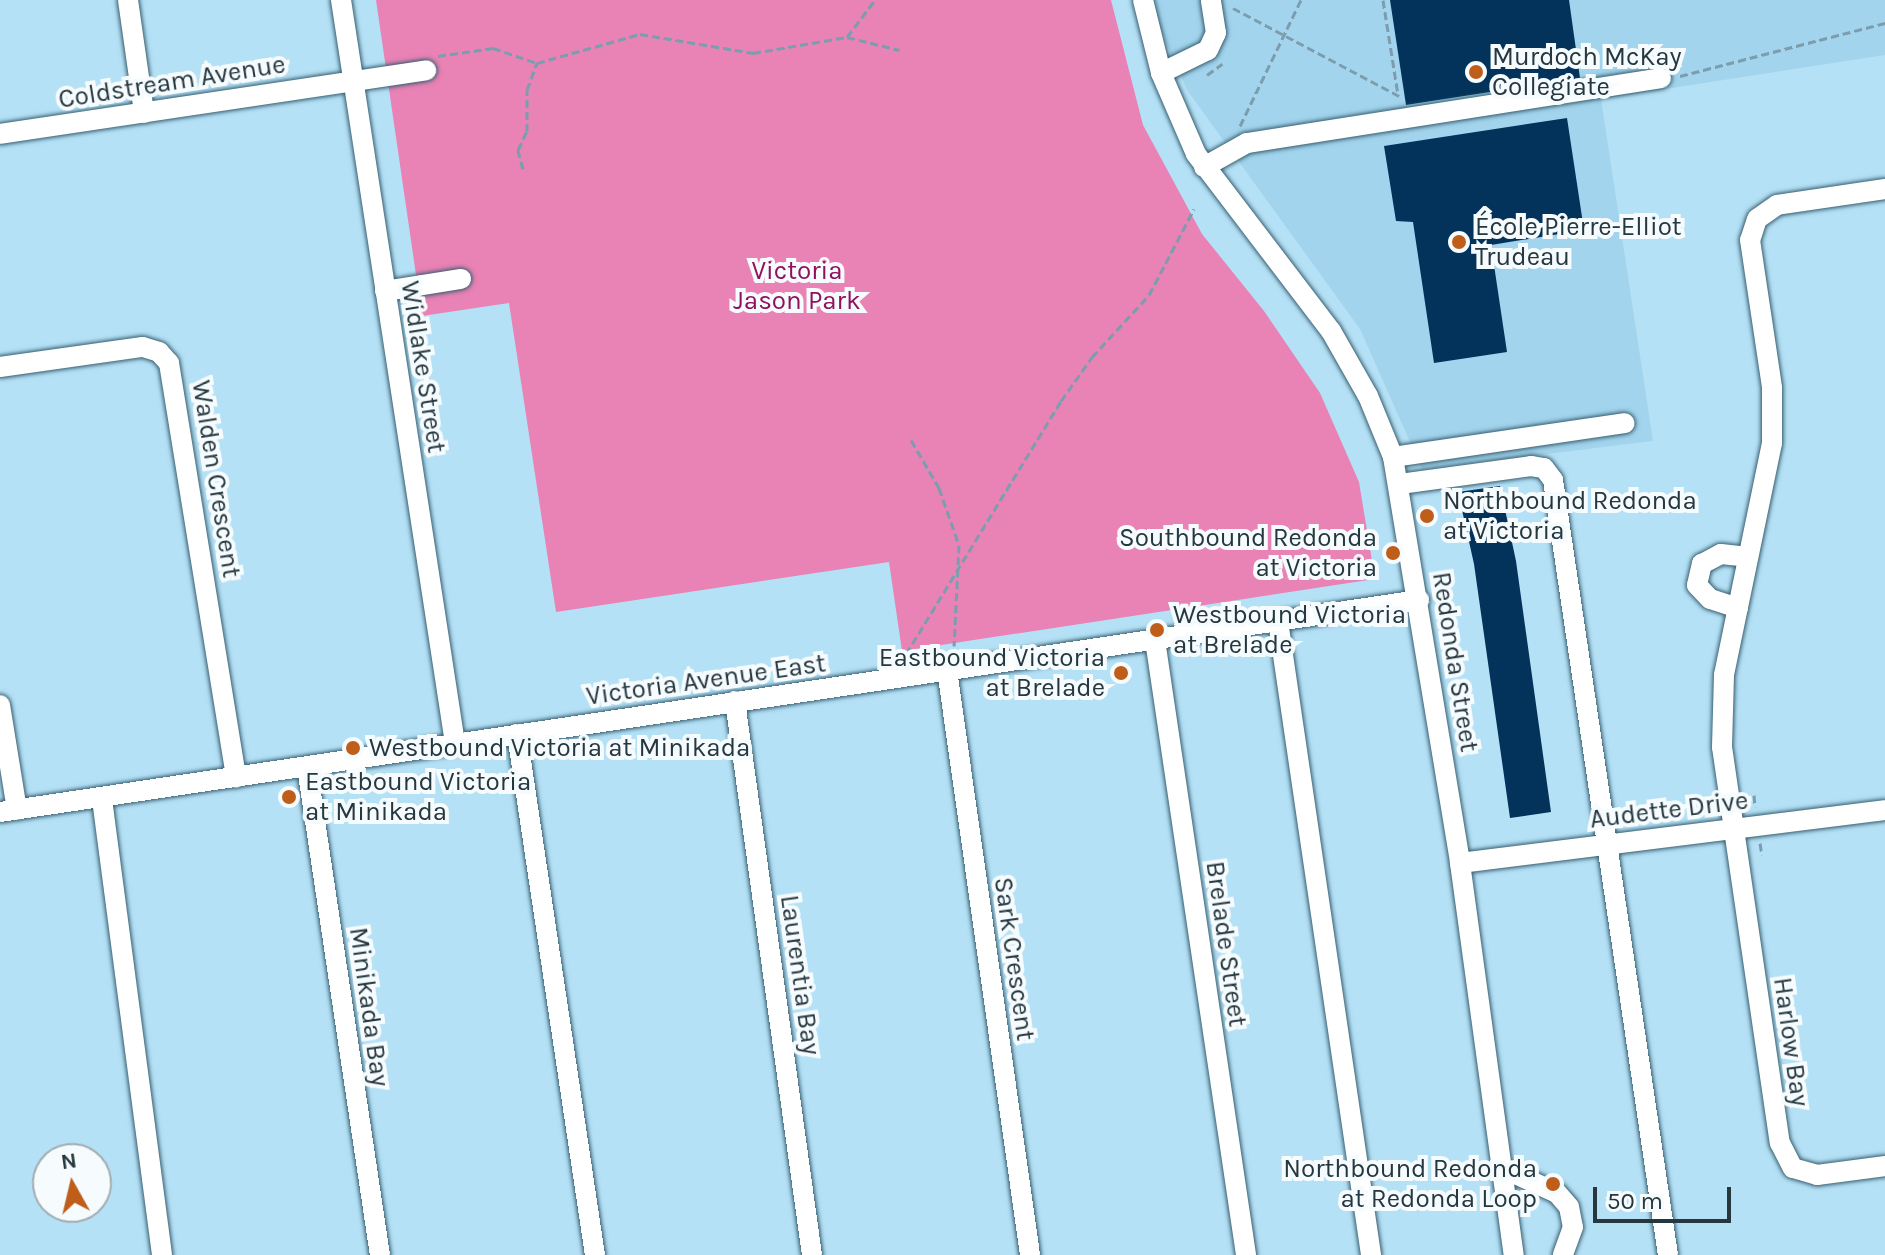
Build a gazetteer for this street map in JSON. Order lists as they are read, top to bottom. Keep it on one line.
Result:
{"streets":{"street":["Coldstream Avenue","Widlake Street","Walden Crescent","Redonda Street","Victoria Avenue East","Audette Drive","Brelade Street","Sark Crescent","Laurentia Bay","Minikada Bay","Harlow Bay"]},"crossings":[["Coldstream Avenue","Widlake Street"],["Widlake Street","Victoria Avenue East"],["Walden Crescent","Victoria Avenue East"],["Redonda Street","Victoria Avenue East"],["Redonda Street","Audette Drive"],["Victoria Avenue East","Brelade Street"],["Victoria Avenue East","Sark Crescent"],["Victoria Avenue East","Laurentia Bay"],["Victoria Avenue East","Minikada Bay"],["Audette Drive","Harlow Bay"]],"parks":["Victoria Jason Park"],"places":["Murdoch McKay Collegiate","École Pierre-Elliot Trudeau","Northbound Redonda at Victoria","Southbound Redonda at Victoria","Westbound Victoria at Brelade","Eastbound Victoria at Brelade","Westbound Victoria at Minikada","Eastbound Victoria at Minikada","Northbound Redonda at Redonda Loop"],"scale_bar":"50 m","north":"top"}
